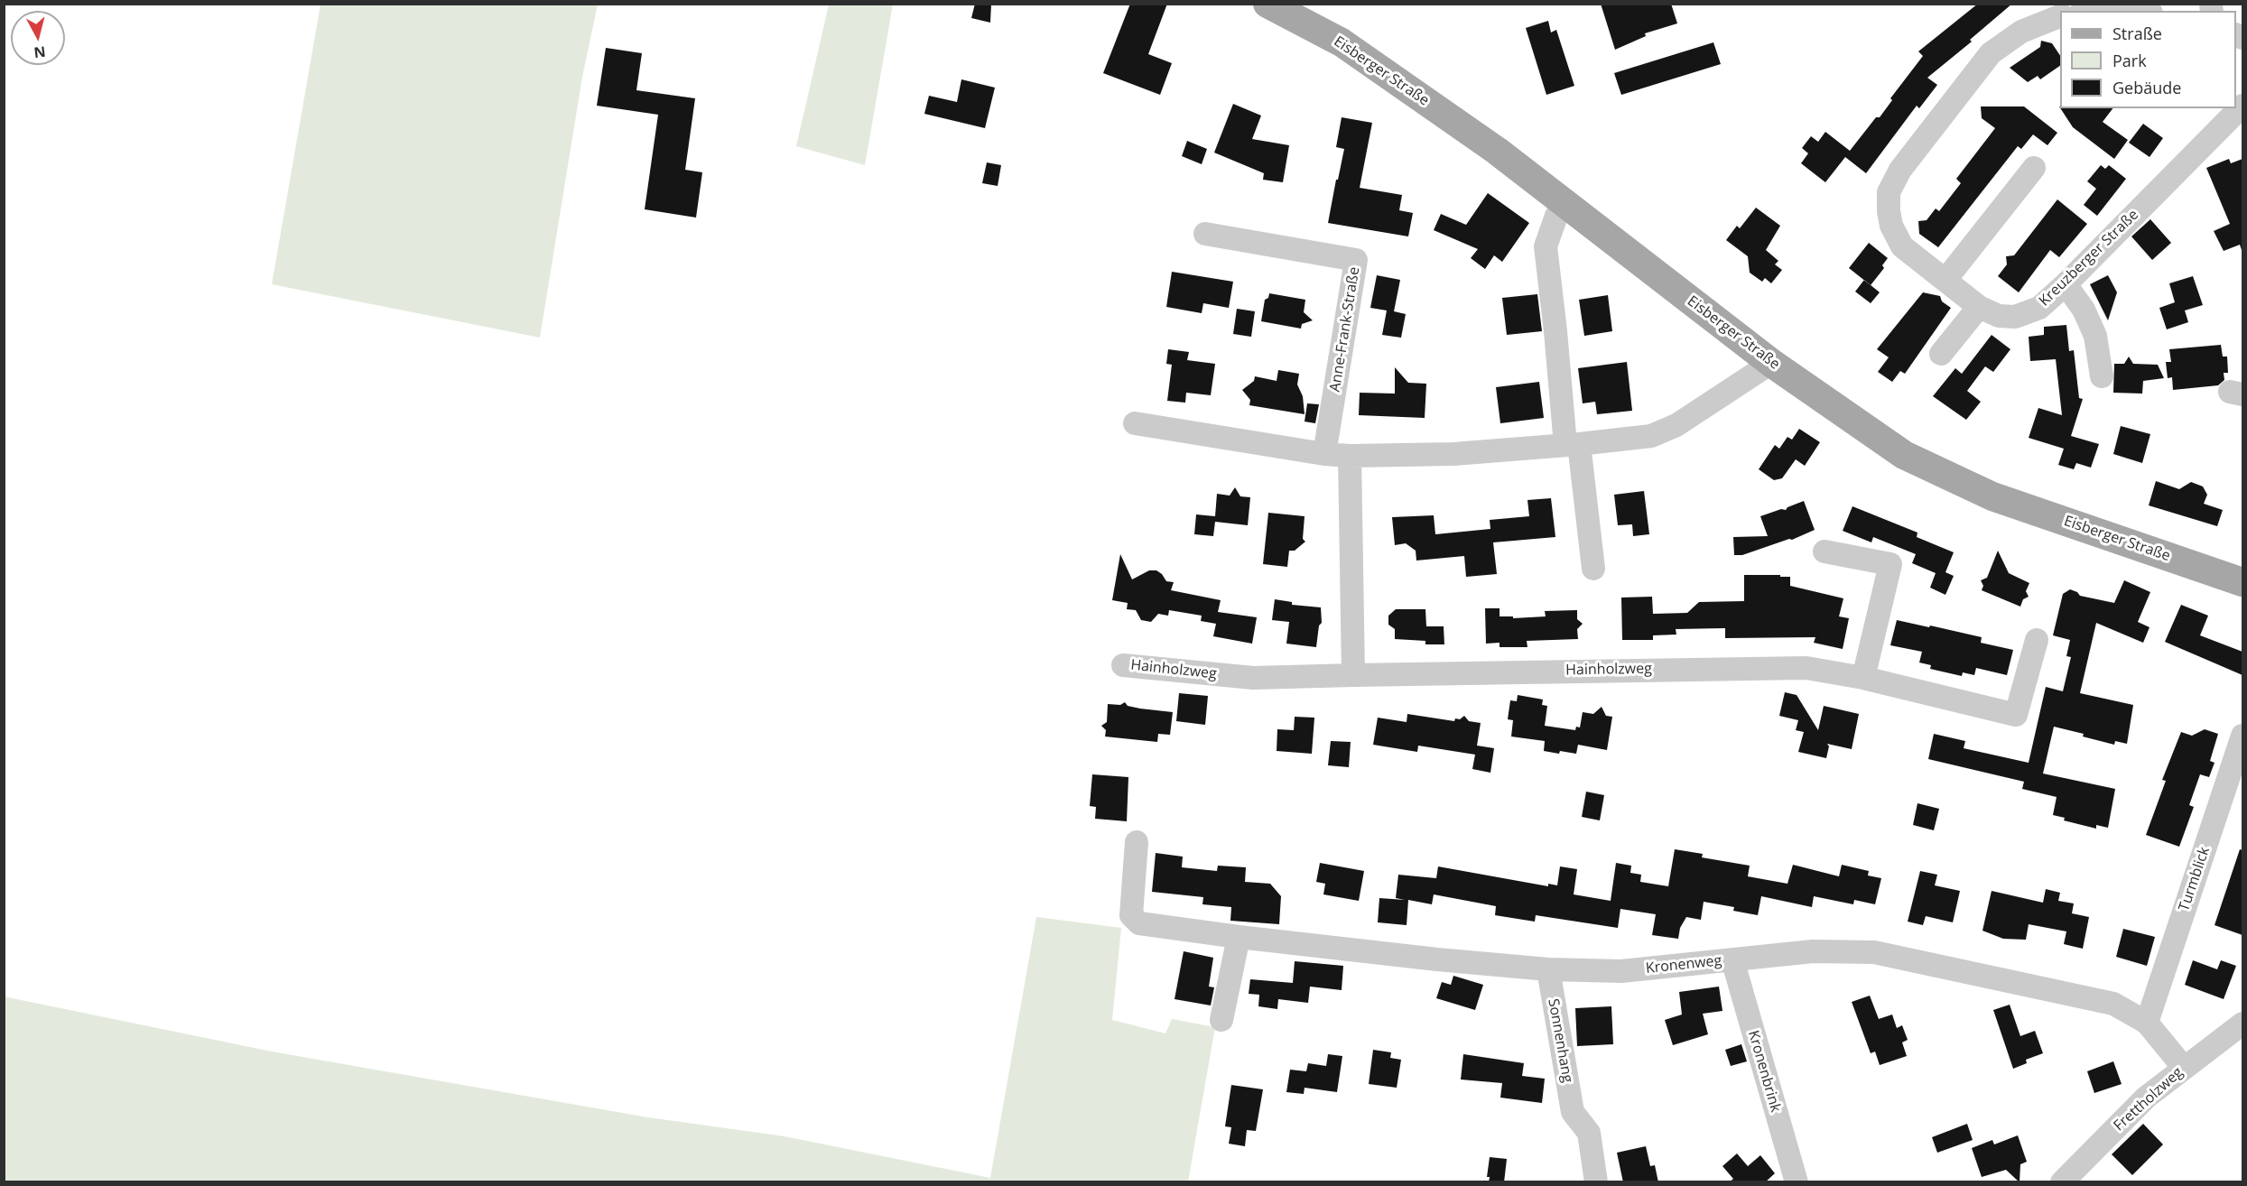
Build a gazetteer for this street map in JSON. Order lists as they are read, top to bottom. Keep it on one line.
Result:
{"streets":{"main road":["Eisberger Straße"],"street":["Kreuzberger Straße","Anne-Frank-Straße","Hainholzweg","Turmblick","Kronenweg","Sonnenhang","Kronenbrink","Frettholzweg"]},"crossings":[["Turmblick","Kronenweg"],["Kronenweg","Sonnenhang"],["Kronenweg","Kronenbrink"],["Kronenweg","Frettholzweg"]],"legend":["Straße","Park","Gebäude"],"north":"bottom"}
